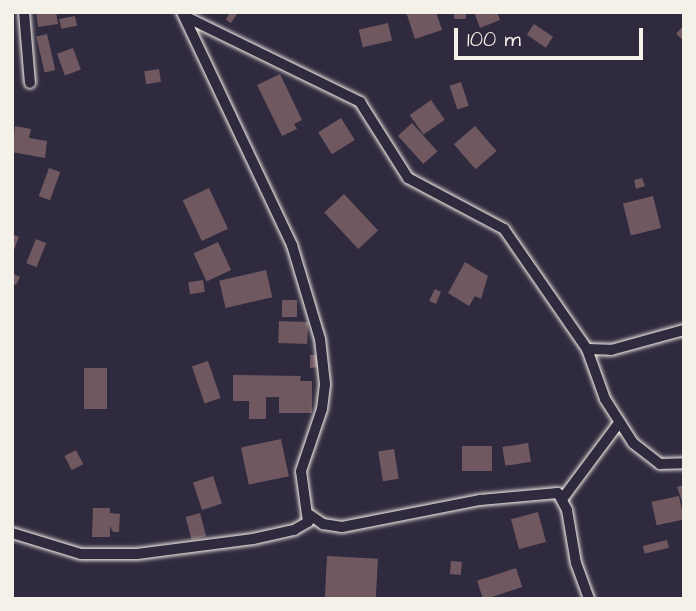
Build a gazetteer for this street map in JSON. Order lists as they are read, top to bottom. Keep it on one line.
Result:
{"scale_bar":"100 m"}
